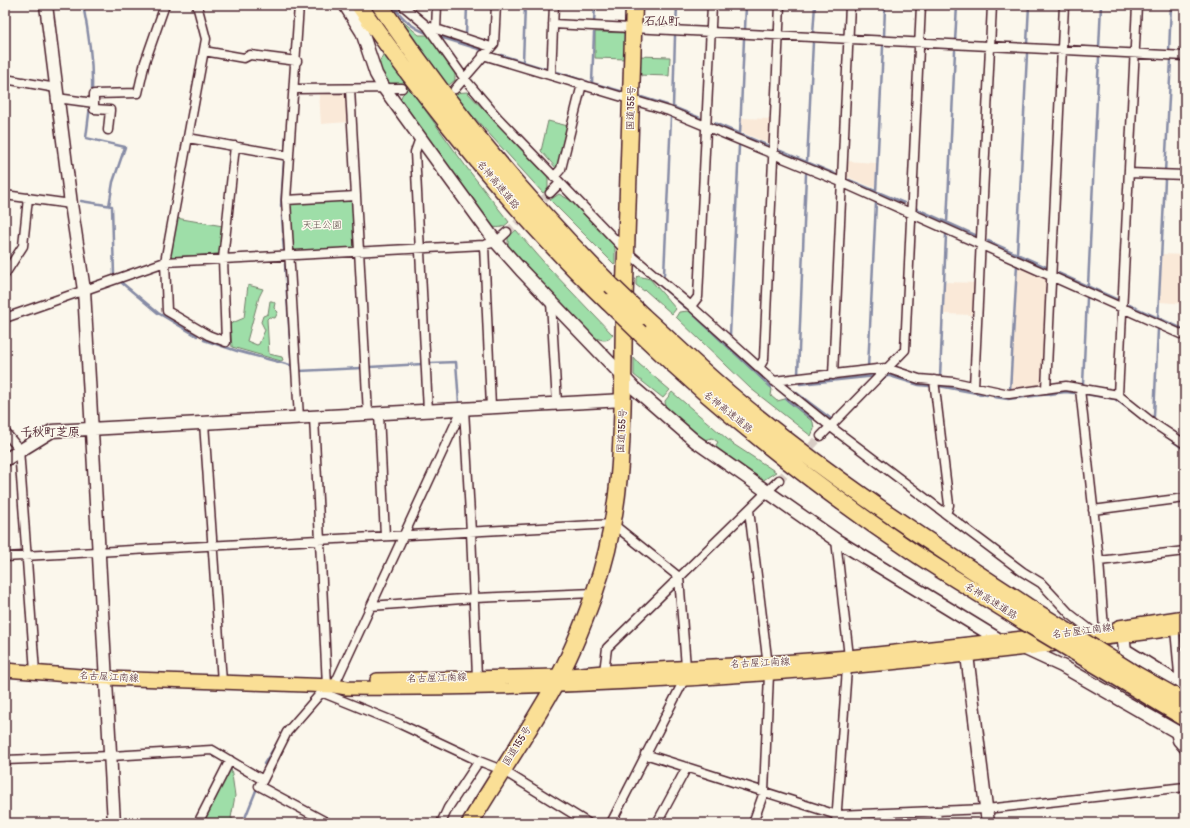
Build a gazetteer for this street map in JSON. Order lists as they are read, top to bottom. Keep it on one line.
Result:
{"streets":{"highway":["国道155号","名神高速道路"],"main road":["名古屋江南線"]},"crossings":[["国道155号","名古屋江南線"]],"districts":["石仏町","千秋町芝原"],"parks":["天王公園"]}
